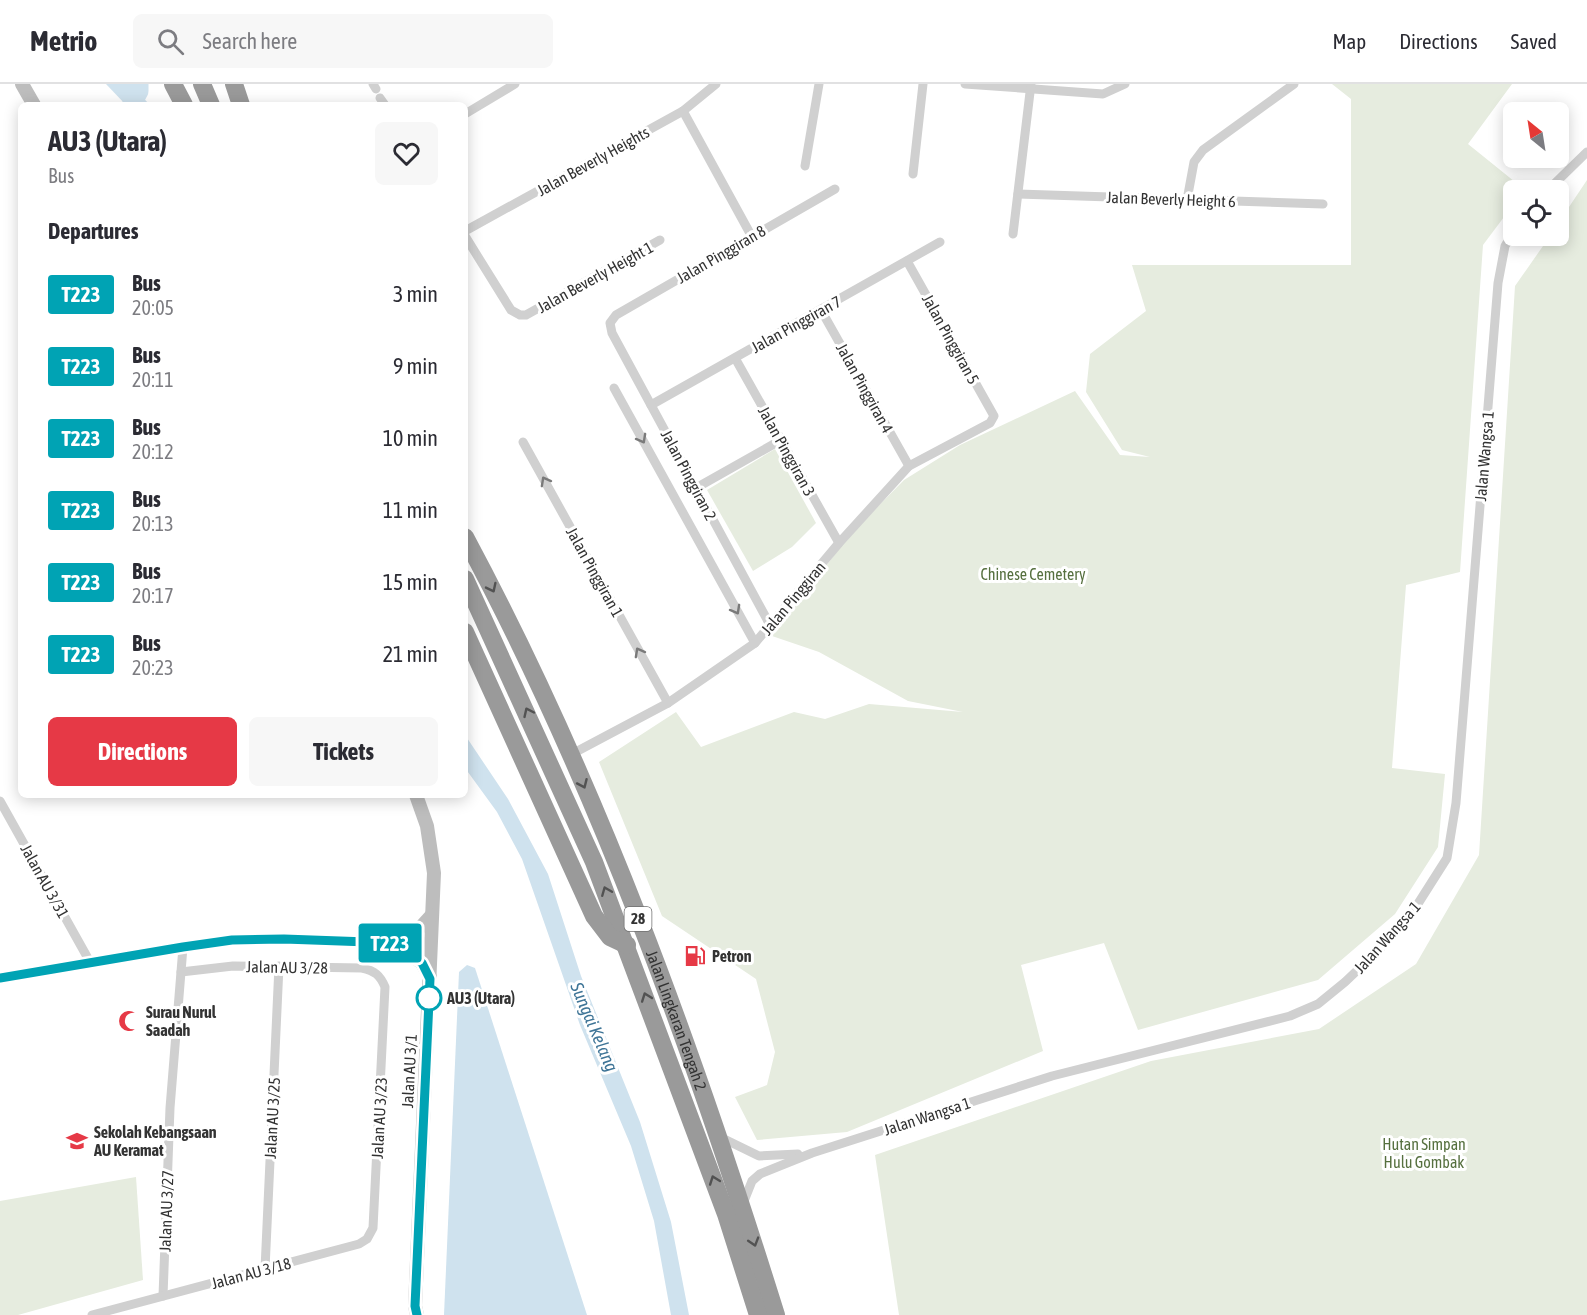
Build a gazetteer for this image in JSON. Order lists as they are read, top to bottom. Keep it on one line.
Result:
{"streets":{"highway":["28","Jalan Lingkaran Tengah 2"],"main road":["Jalan AU 3/1"],"street":["Jalan Beverly Heights","Jalan Beverly Height 6","Jalan Pinggiran 8","Jalan Beverly Height 1","Jalan Pinggiran 7","Jalan Pinggiran 5","Jalan Pinggiran 4","Jalan Pinggiran 3","Jalan Wangsa 1","Jalan Pinggiran 2","Jalan Pinggiran 1","Jalan Pinggiran","Jalan AU 3/31","Jalan AU 3/28","Jalan AU 3/25","Jalan AU 3/23","Jalan AU 3/27","Jalan AU 3/18"]},"crossings":[["Jalan Pinggiran 8","Jalan Pinggiran 2"],["Jalan Pinggiran 7","Jalan Pinggiran 5"],["Jalan Pinggiran 7","Jalan Pinggiran 4"],["Jalan Pinggiran 7","Jalan Pinggiran 3"],["Jalan Pinggiran 7","Jalan Pinggiran 2"],["Jalan Pinggiran 5","Jalan Pinggiran"],["Jalan Pinggiran 4","Jalan Pinggiran"],["Jalan Pinggiran 3","Jalan Pinggiran"],["Jalan Wangsa 1","Jalan Lingkaran Tengah 2"],["Jalan Pinggiran 2","Jalan Pinggiran"],["Jalan Pinggiran 1","Jalan Pinggiran"],["Jalan Pinggiran","Jalan Lingkaran Tengah 2"],["Jalan AU 3/28","Jalan AU 3/25"],["Jalan AU 3/28","Jalan AU 3/23"],["Jalan AU 3/28","Jalan AU 3/27"],["Jalan AU 3/25","Jalan AU 3/18"],["Jalan AU 3/23","Jalan AU 3/18"],["Jalan AU 3/27","Jalan AU 3/18"]],"one_way":["Jalan Pinggiran 1"],"water":["Sungai Kelang"],"parks":["Chinese Cemetery","Hutan Simpan Hulu Gombak"],"places":{"fuel station":["Petron"],"other":["AU3 (Utara)"],"mosque":["Surau Nurul Saadah"],"school or university":["Sekolah Kebangsaan AU Keramat"]},"lines":["bus line T223"],"north":"top left","page":{"header":"Metrio","search":"Search here","nav":["Map","Directions","Saved"],"on_map":"T223","heading":[["AU3 (Utara)","Bus"],"Departures"],"list":[{"mark":"T223","name":"Bus","note":"20:05","value":"3 min"},{"mark":"T223","name":"Bus","note":"20:11","value":"9 min"},{"mark":"T223","name":"Bus","note":"20:12","value":"10 min"},{"mark":"T223","name":"Bus","note":"20:13","value":"11 min"},{"mark":"T223","name":"Bus","note":"20:17","value":"15 min"},{"mark":"T223","name":"Bus","note":"20:23","value":"21 min"}],"buttons":["Directions","Tickets"]}}
